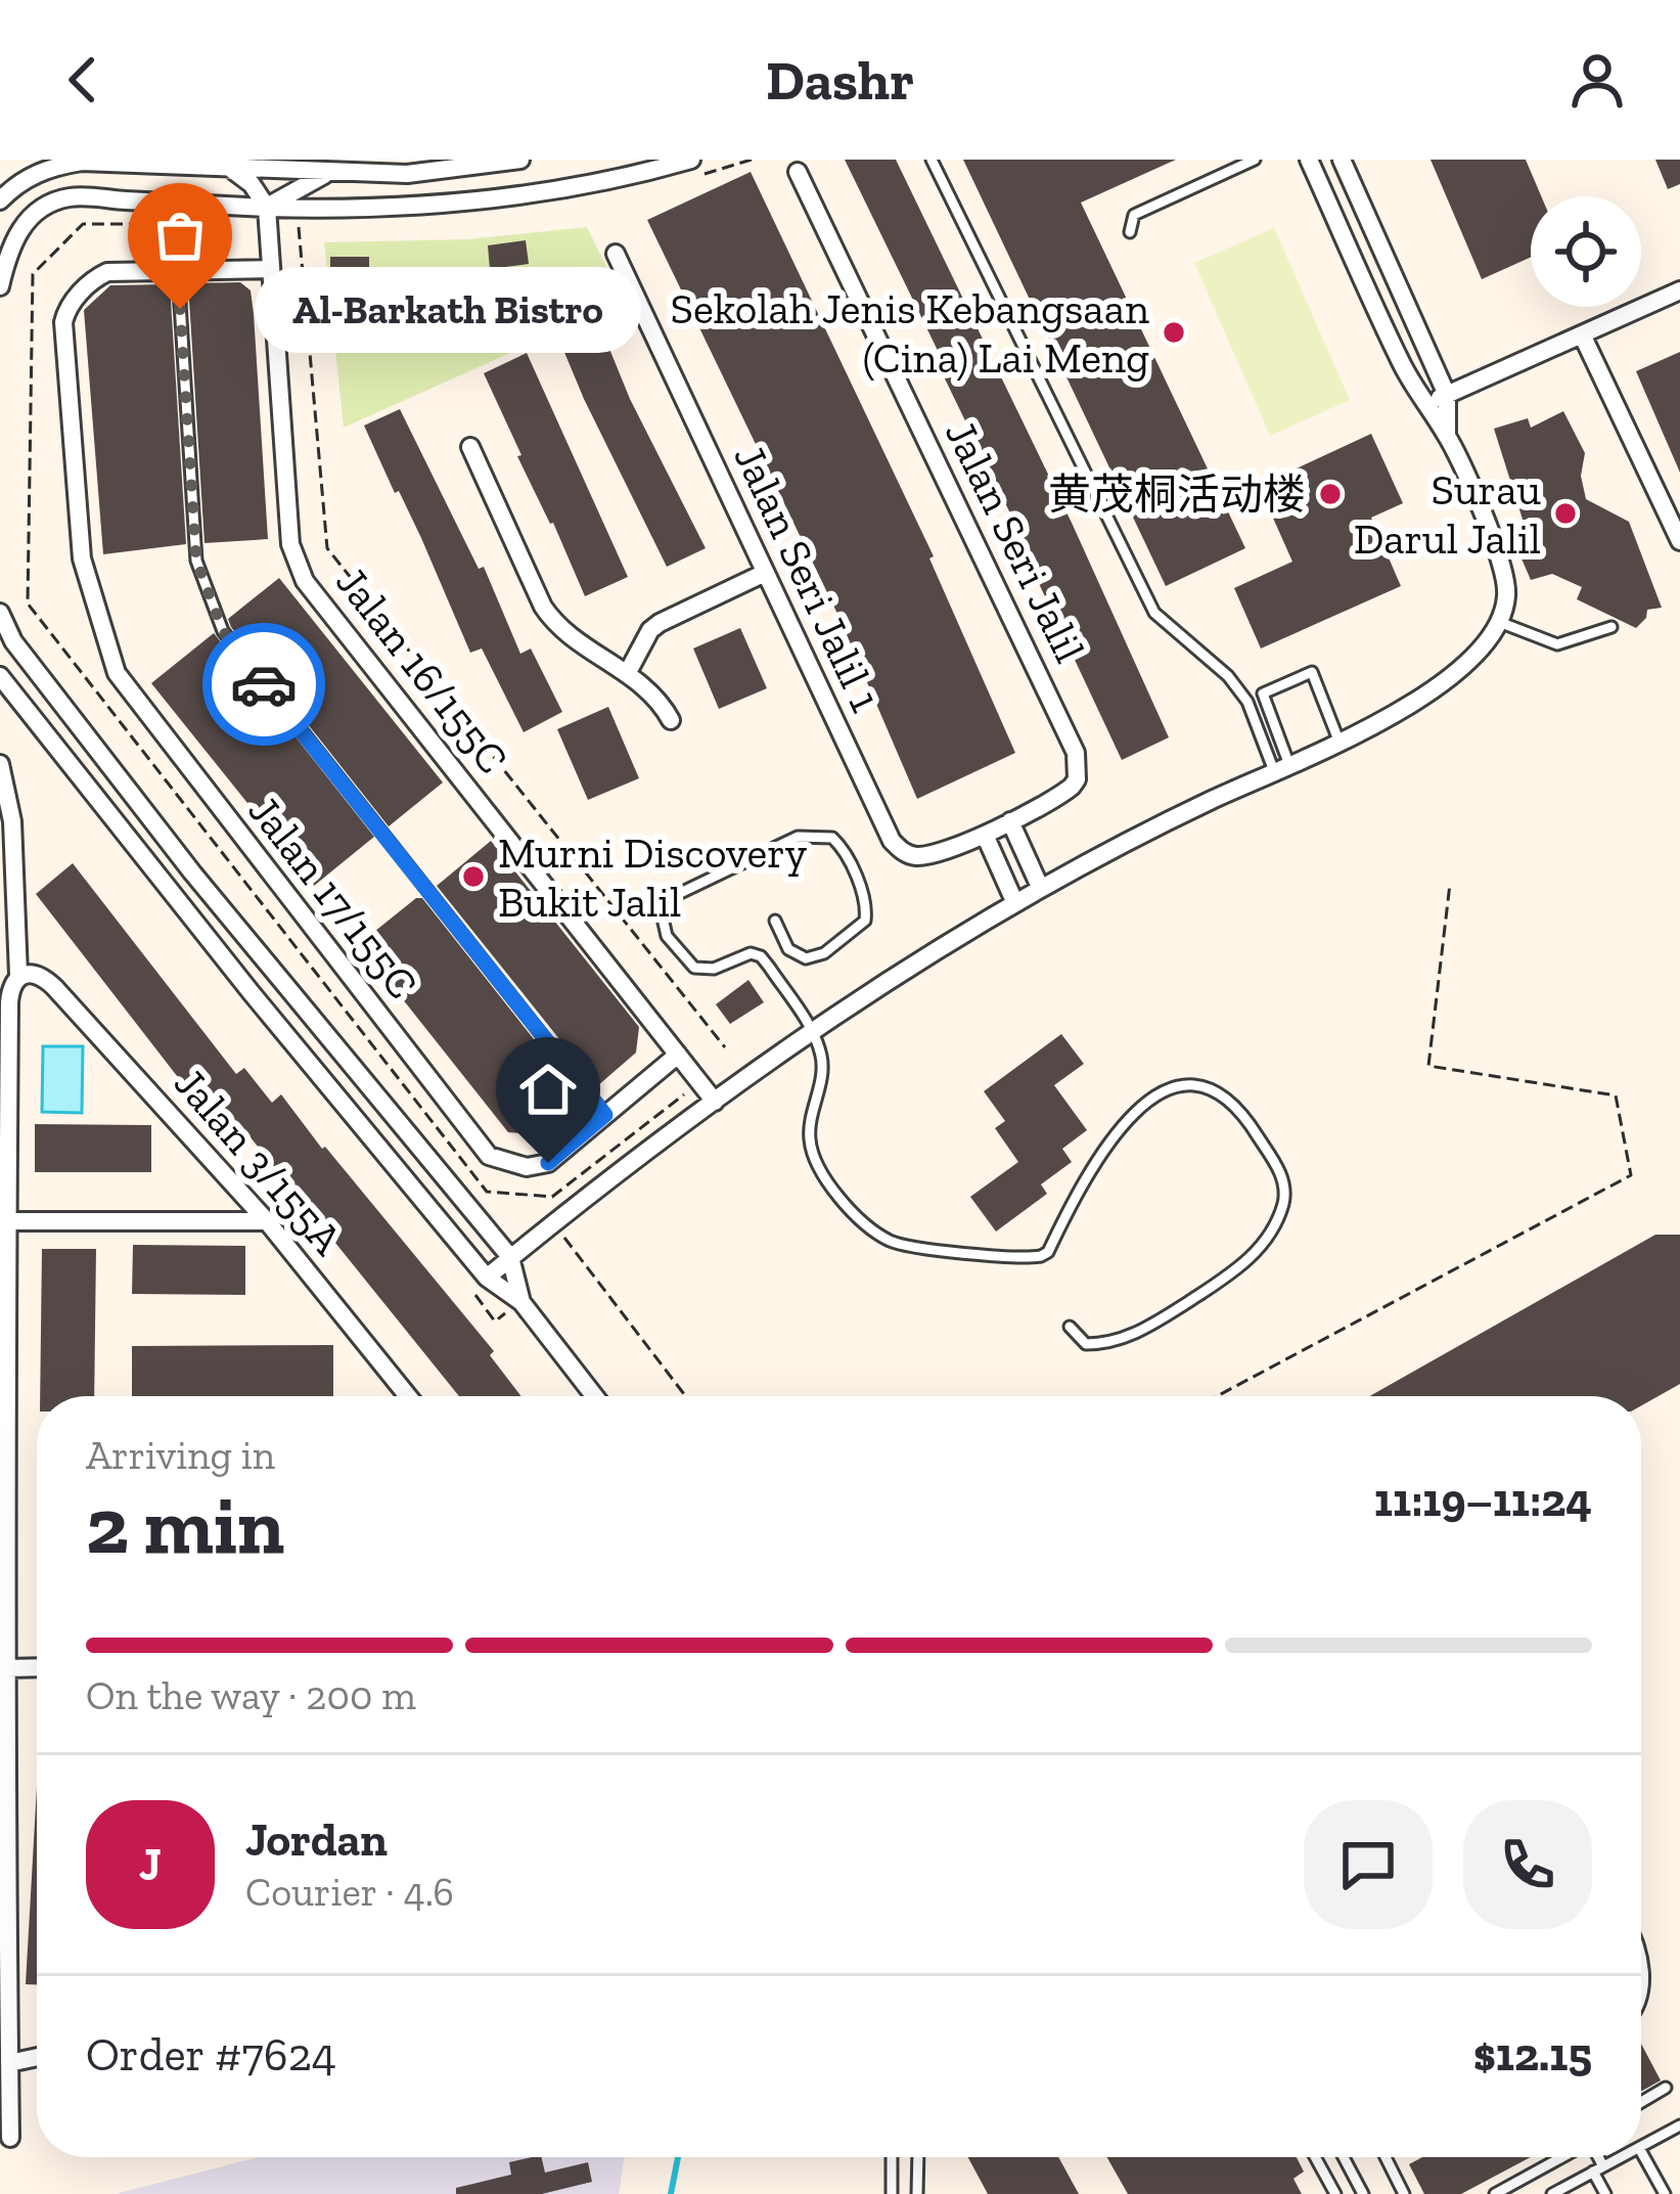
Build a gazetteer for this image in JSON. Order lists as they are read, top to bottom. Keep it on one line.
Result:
{"streets":{"street":["Jalan Seri Jalil","Jalan Seri Jalil 1","Jalan 16/155C","Jalan 17/155C","Jalan 3/155A"]},"crossings":[["Jalan Seri Jalil","Jalan Seri Jalil 1"],["Jalan 16/155C","Jalan 17/155C"]],"places":["Al-Barkath Bistro","Sekolah Jenis Kebangsaan (Cina) Lai Meng","黄茂桐活动楼","Surau Darul Jalil","Murni Discovery Bukit Jalil"],"page":{"header":"Dashr","bubble":"Al-Barkath Bistro","heading":["2 min","Arriving in","11:19–11:24"],"panel":["Jordan","Courier · 4.6","Order #7624","$12.15"],"bar":"On the way · 200 m","round":"J"}}
